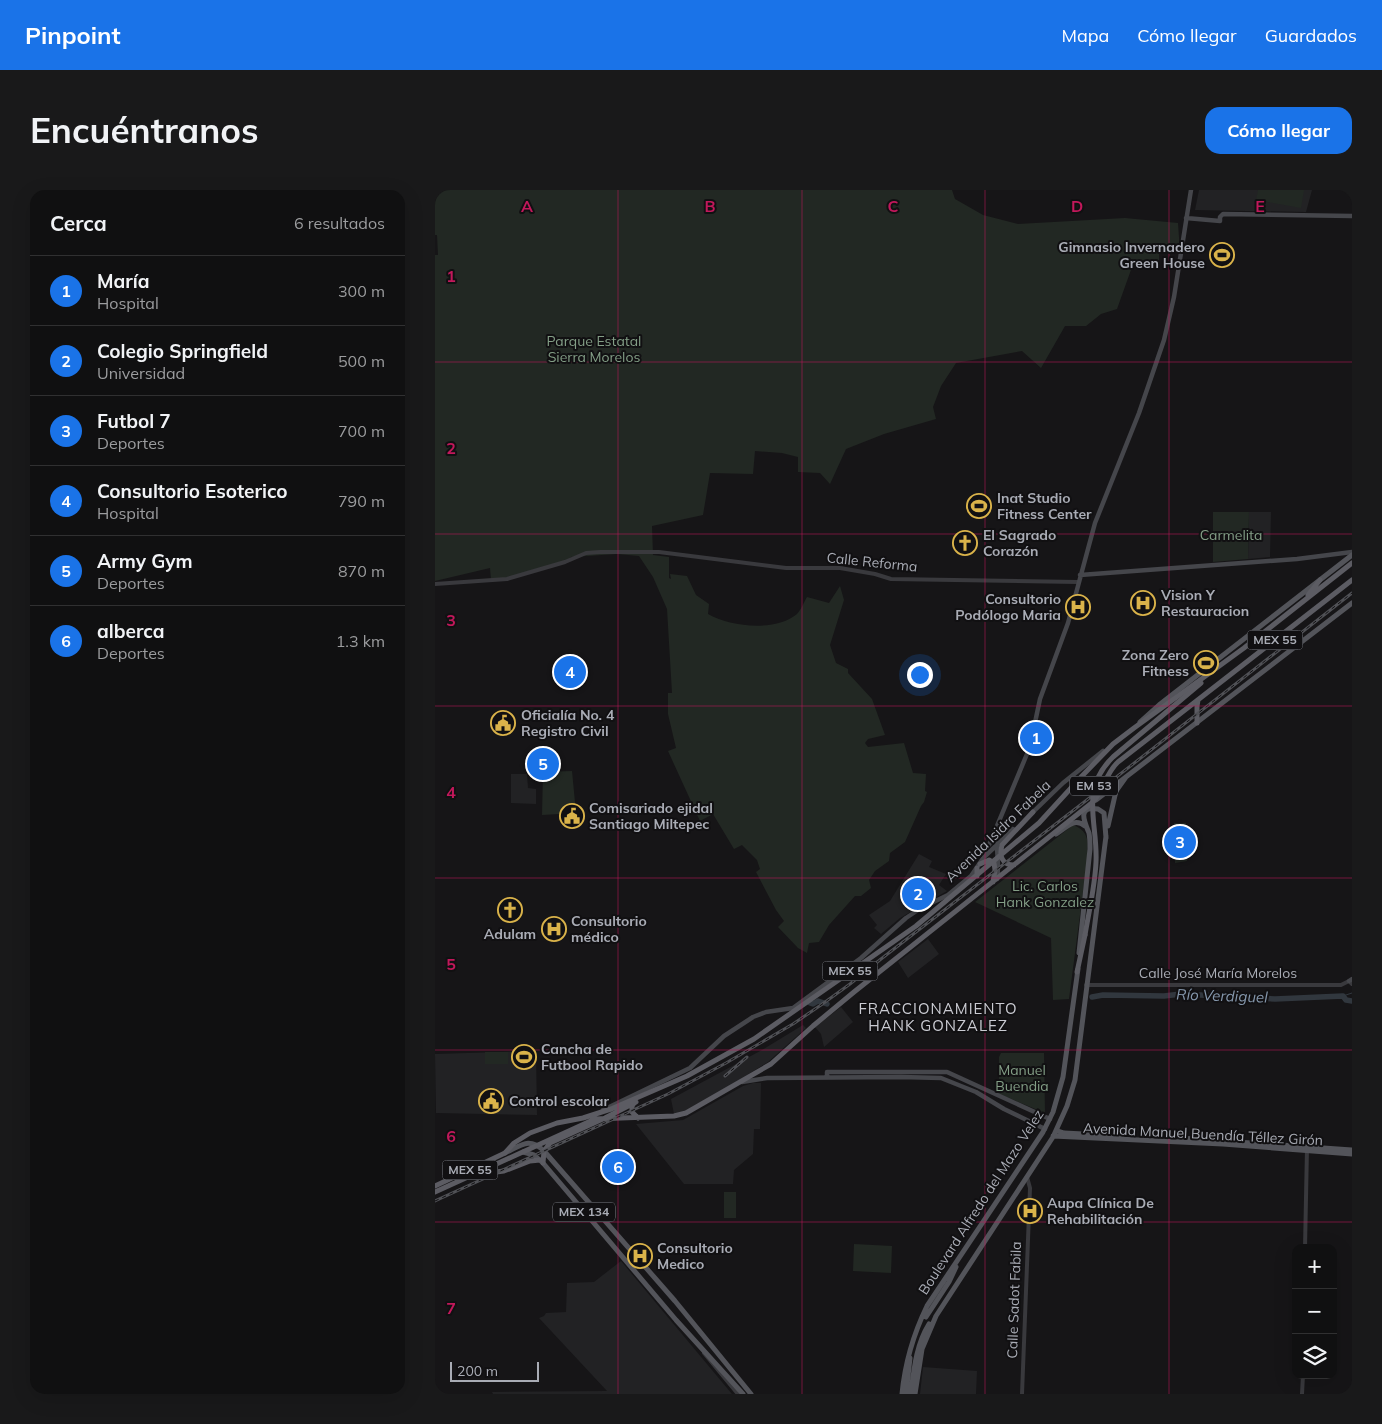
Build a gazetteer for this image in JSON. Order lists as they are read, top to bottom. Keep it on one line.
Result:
{"streets":{"highway":["MEX 55","EM 53","Avenida Isidro Fabela","Boulevard Alfredo del Mazo Velez"],"main road":["Avenida Manuel Buendía Téllez Girón","MEX 134"],"street":["Calle Reforma","Calle José María Morelos","Calle Sadot Fabila"]},"crossings":[["MEX 55","Avenida Isidro Fabela"],["MEX 55","Boulevard Alfredo del Mazo Velez"],["MEX 55","MEX 134"],["Calle José María Morelos","Boulevard Alfredo del Mazo Velez"],["Avenida Manuel Buendía Téllez Girón","Boulevard Alfredo del Mazo Velez"],["Boulevard Alfredo del Mazo Velez","Calle Sadot Fabila"]],"districts":["FRACCIONAMIENTO HANK GONZALEZ"],"water":["Río Verdiguel"],"parks":["Parque Estatal Sierra Morelos","Carmelita","Lic. Carlos Hank Gonzalez","Manuel Buendia"],"places":{"sports":["Gimnasio Invernadero Green House","Inat Studio Fitness Center","Zona Zero Fitness","Cancha de Futbool Rapido"],"church":["El Sagrado Corazón","Adulam"],"hospital":["Vision Y Restauracion","Consultorio Podólogo Maria","Consultorio médico","Aupa Clínica De Rehabilitación","Consultorio Medico"],"public building":["Oficialía No. 4 Registro Civil","Comisariado ejidal Santiago Miltepec","Control escolar"]},"scale_bar":"200 m","page":{"header":"Pinpoint","nav":["Mapa","Cómo llegar","Guardados"],"buttons":"Cómo llegar","title":"Encuéntranos","heading":["Cerca","6 resultados"],"list":[{"mark":"1","name":"María","note":"Hospital","value":"300 m"},{"mark":"2","name":"Colegio Springfield","note":"Universidad","value":"500 m"},{"mark":"3","name":"Futbol 7","note":"Deportes","value":"700 m"},{"mark":"4","name":"Consultorio Esoterico","note":"Hospital","value":"790 m"},{"mark":"5","name":"Army Gym","note":"Deportes","value":"870 m"},{"mark":"6","name":"alberca","note":"Deportes","value":"1.3 km"}],"pins":["4","1","5","3","2","6"],"map_buttons":["+","−"],"scale":"200 m"},"grid":{"columns":["A","B","C","D","E"],"rows":["1","2","3","4","5","6","7"]}}
